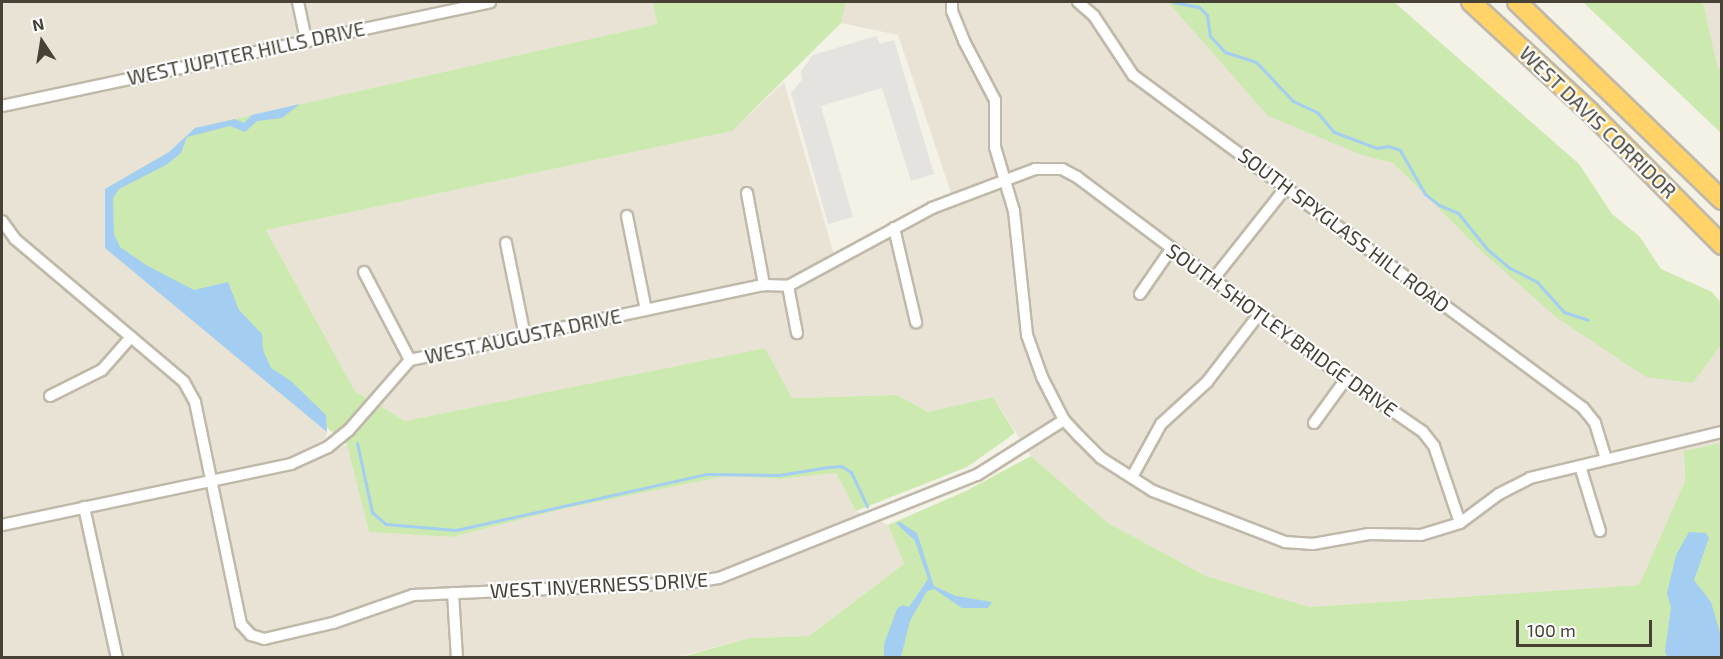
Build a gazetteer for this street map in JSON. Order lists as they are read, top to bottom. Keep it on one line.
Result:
{"streets":{"highway":["WEST DAVIS CORRIDOR"],"street":["WEST JUPITER HILLS DRIVE","SOUTH SPYGLASS HILL ROAD","SOUTH SHOTLEY BRIDGE DRIVE","WEST AUGUSTA DRIVE","WEST INVERNESS DRIVE"]},"crossings":[["WEST AUGUSTA DRIVE","WEST INVERNESS DRIVE"]],"scale_bar":"100 m","north":"top"}
